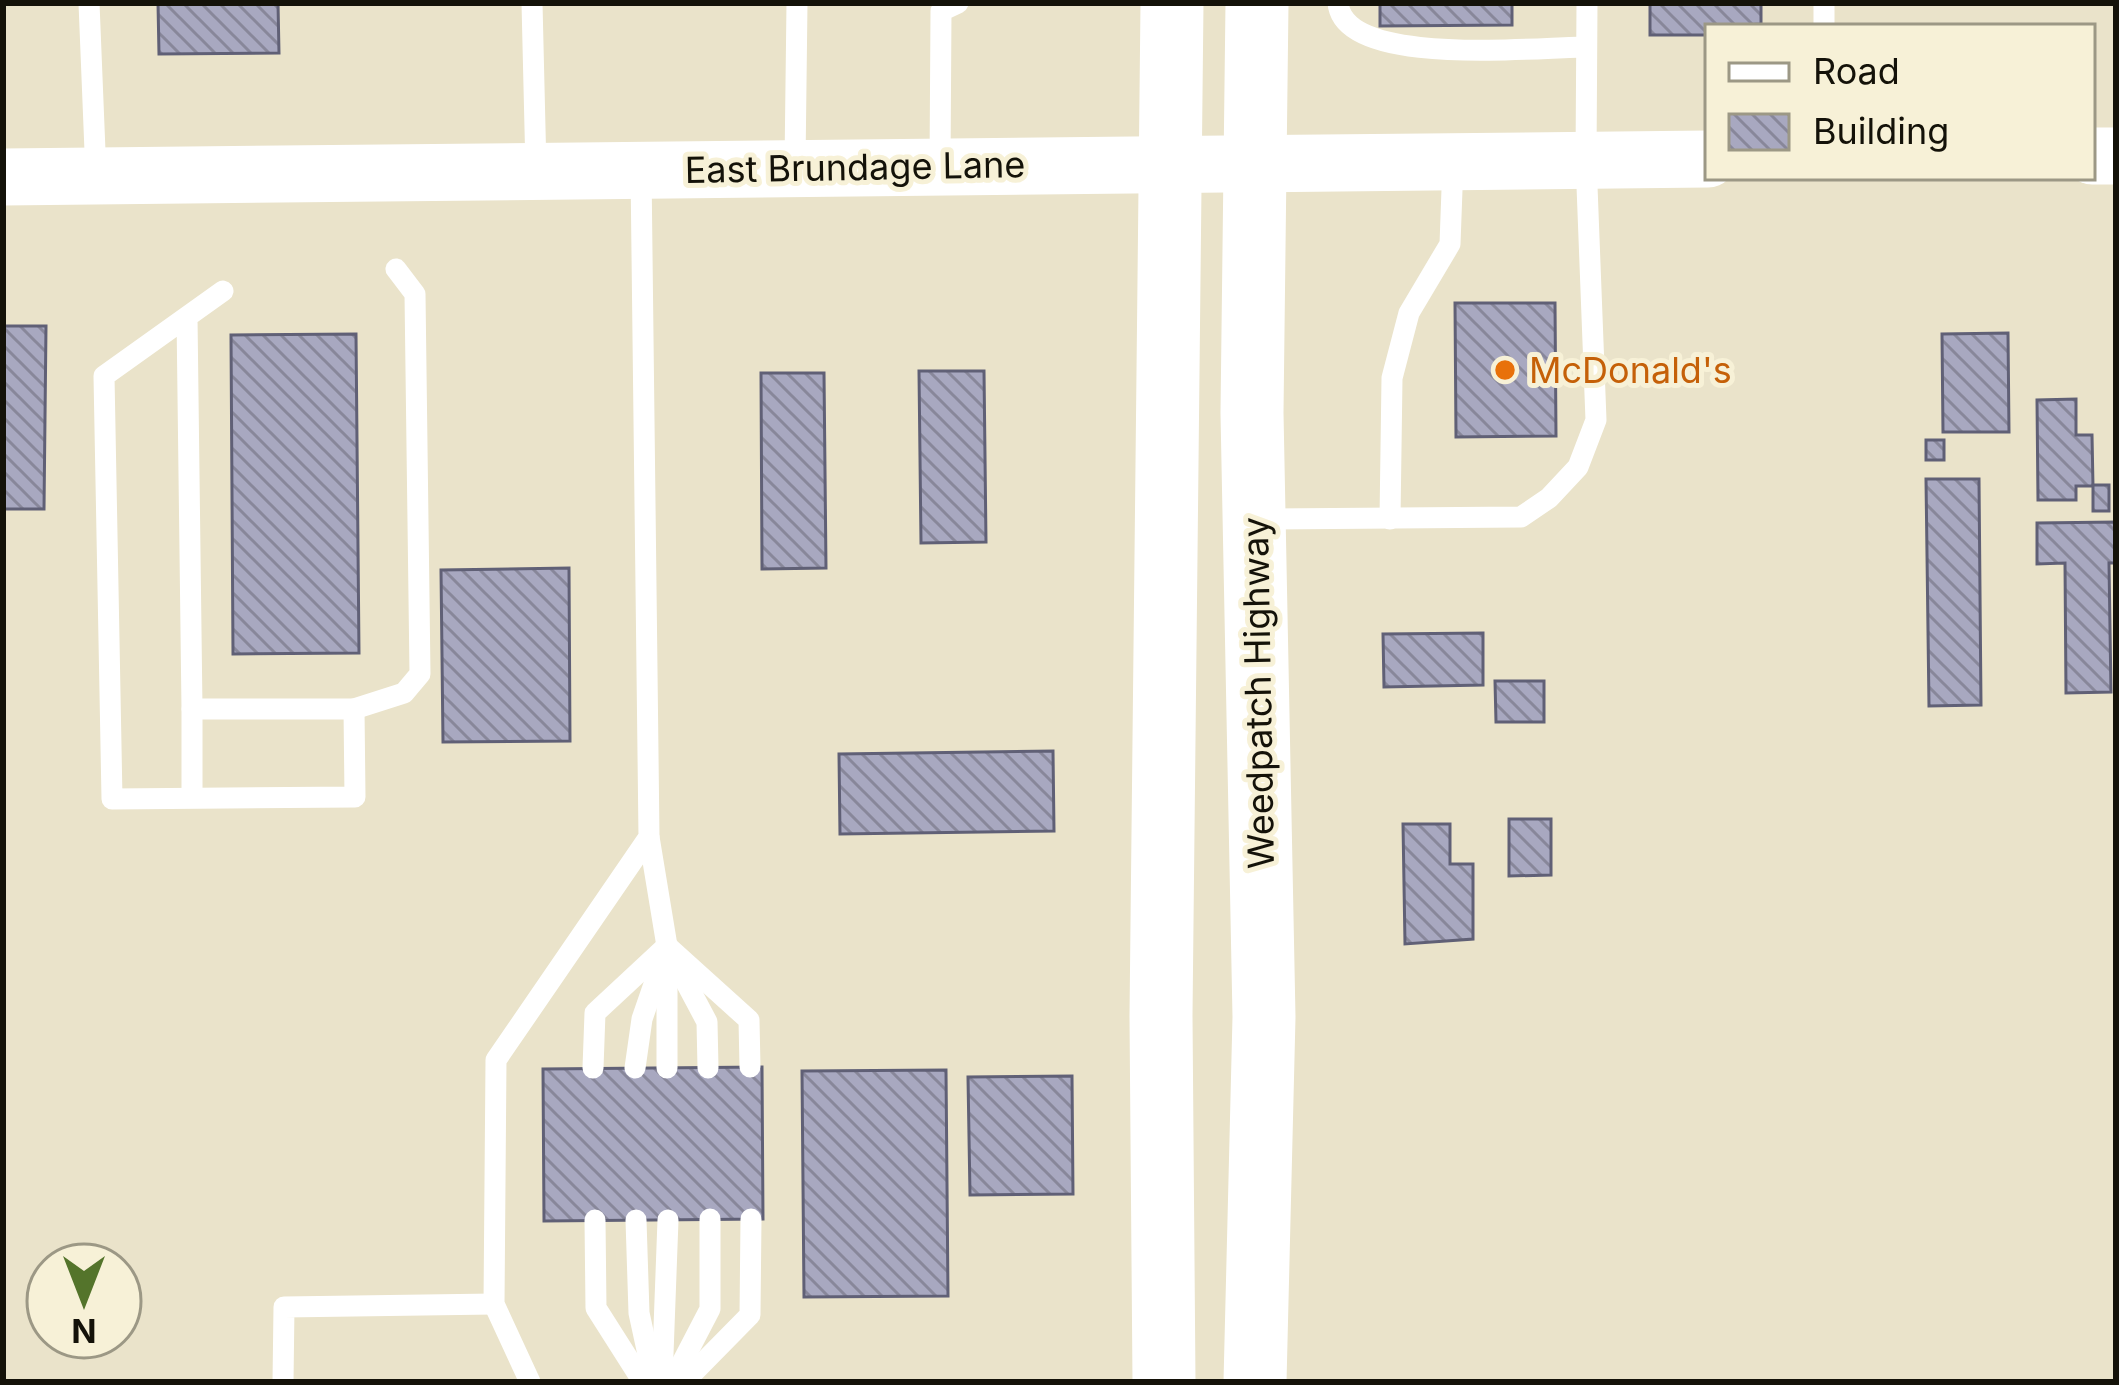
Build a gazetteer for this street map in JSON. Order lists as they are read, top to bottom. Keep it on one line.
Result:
{"streets":{"main road":["East Brundage Lane","Weedpatch Highway"]},"crossings":[["East Brundage Lane","Weedpatch Highway"]],"places":["McDonald's"],"legend":["Road","Building"],"north":"bottom"}
